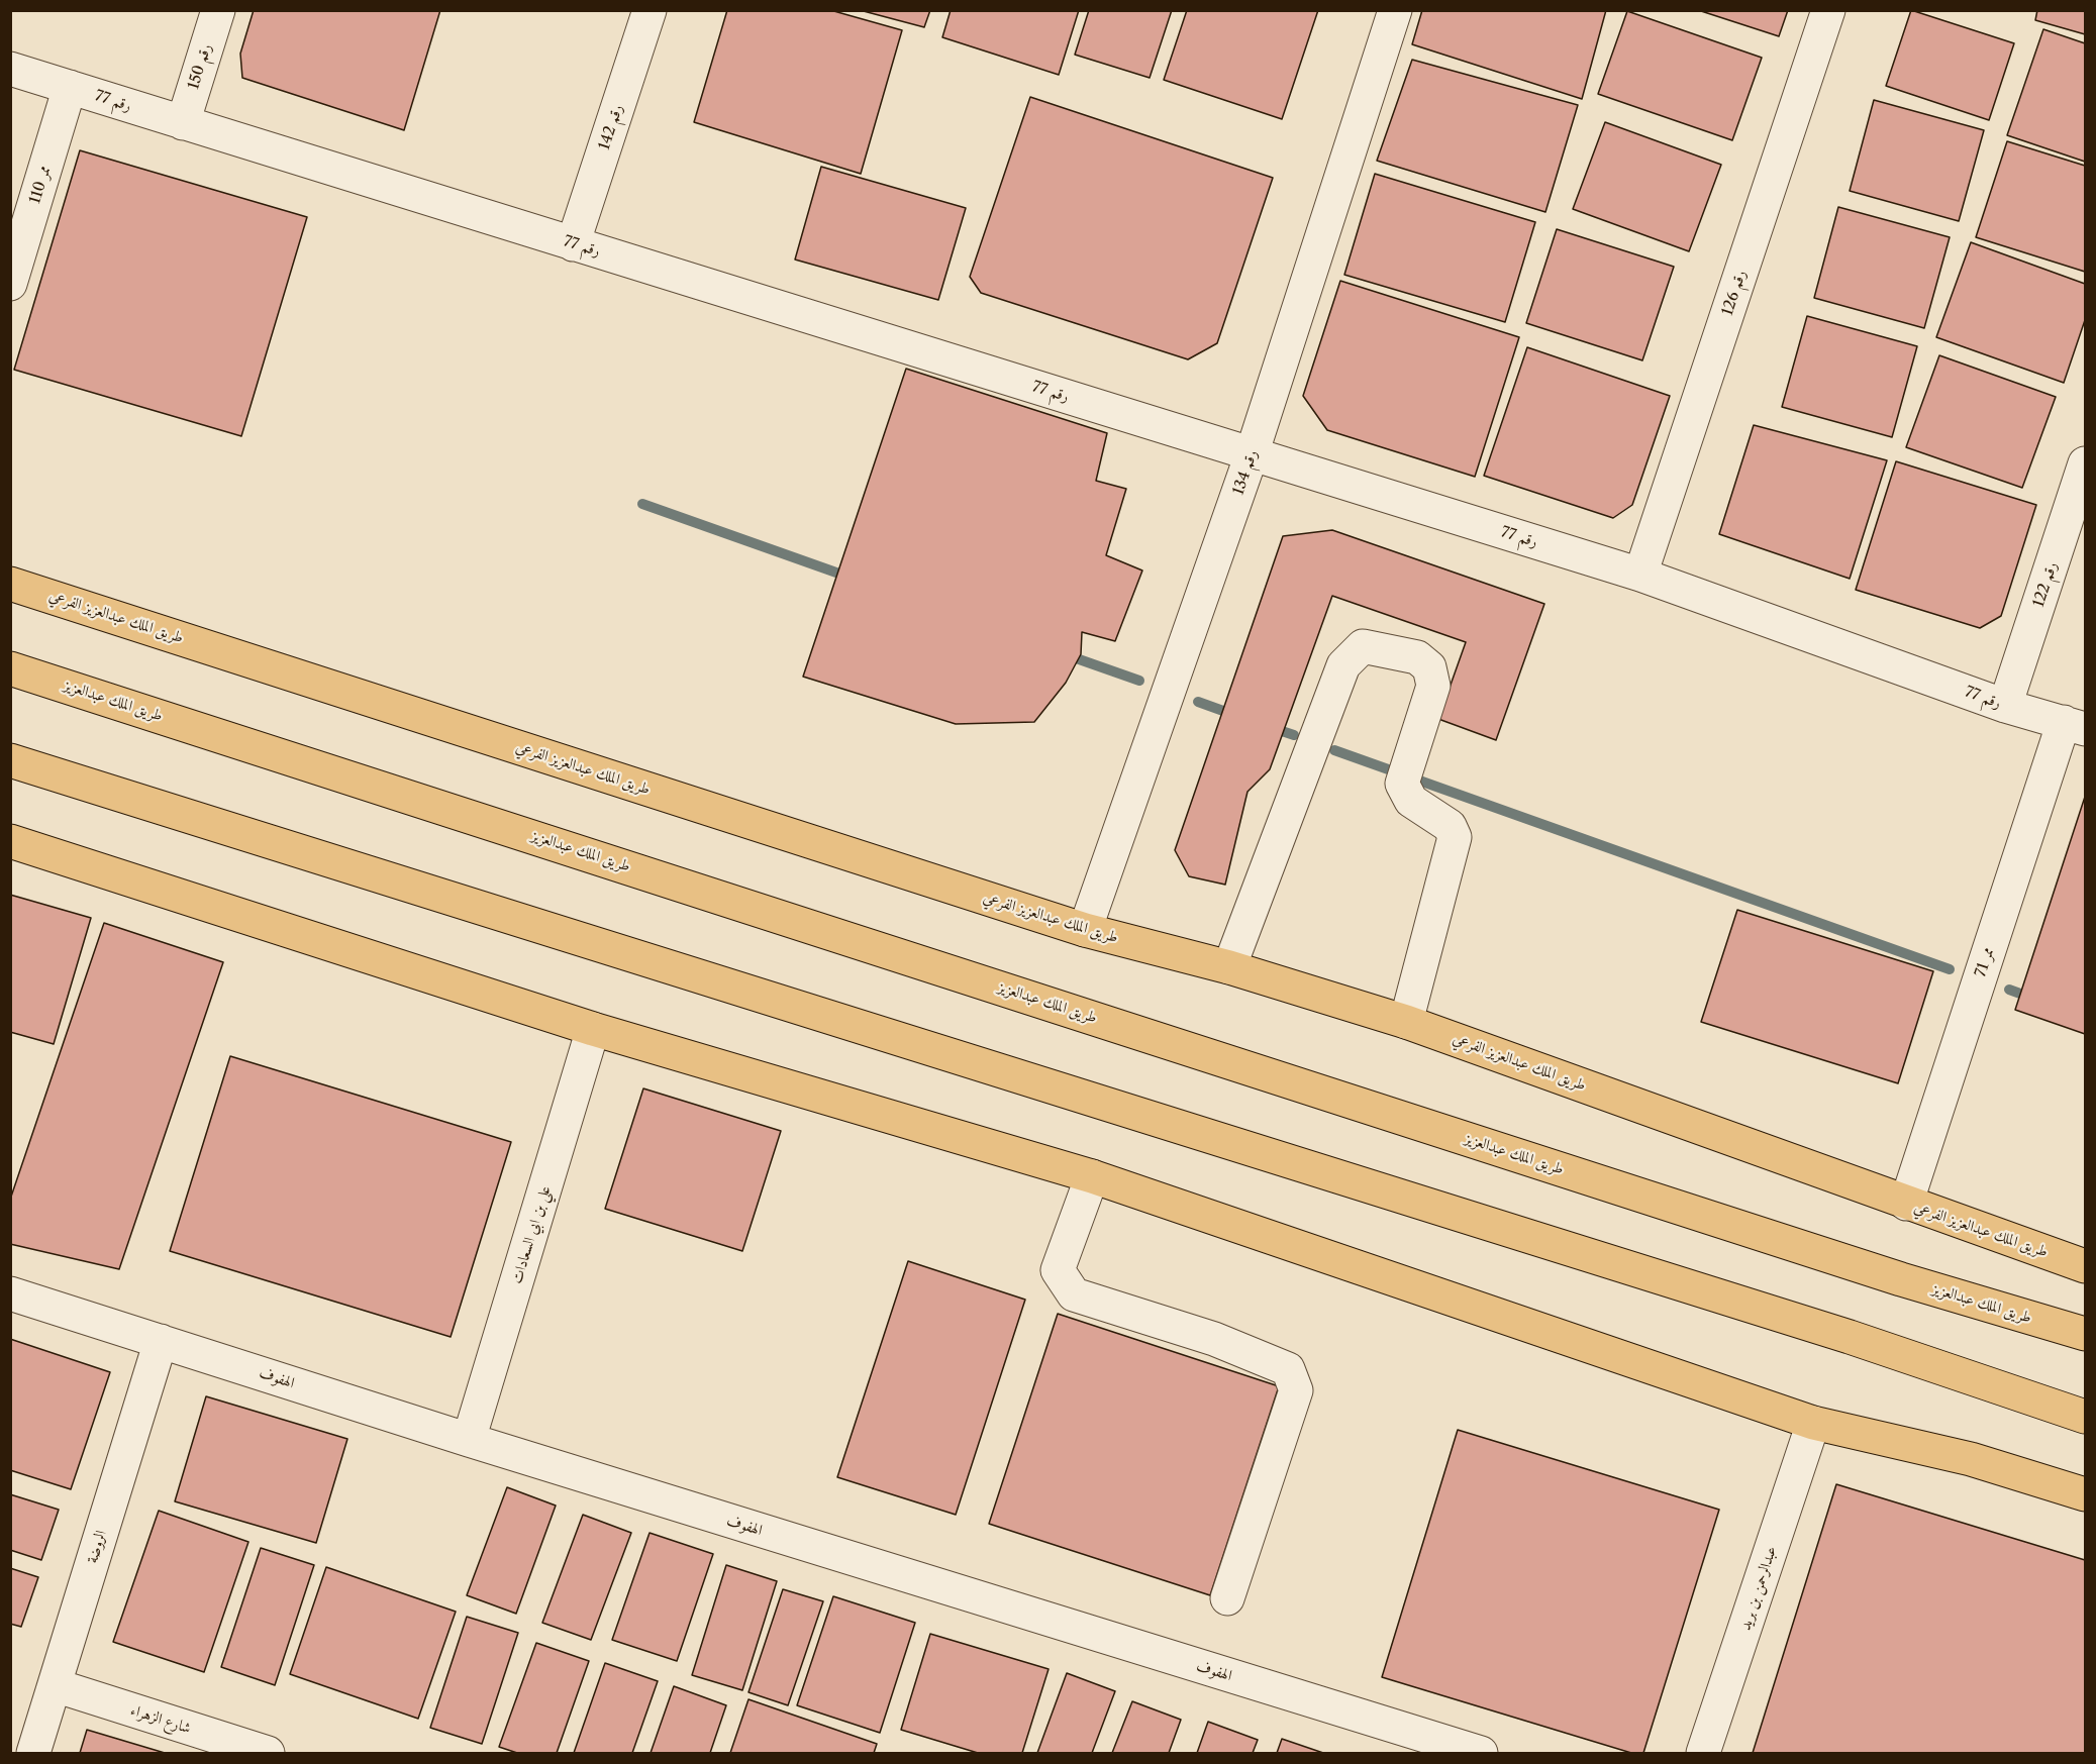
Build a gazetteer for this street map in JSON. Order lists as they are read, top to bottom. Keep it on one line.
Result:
{"streets":{"main road":["طريق الملك عبدالعزيز الفرعي","طريق الملك عبدالعزيز"],"street":["رقم 150","رقم 77","رقم 142","110 ممر","رقم 126","رقم 134","رقم 122","ممر 71","علي بن ابي السعادات","الهفوف","الروضة","عبدالرحمن بن بريد","شارع الزهراء"]},"crossings":[["رقم 150","رقم 77"],["رقم 77","رقم 142"],["رقم 77","110 ممر"],["رقم 77","رقم 126"],["رقم 77","رقم 134"],["رقم 77","رقم 122"],["رقم 77","ممر 71"],["رقم 134","طريق الملك عبدالعزيز الفرعي"],["طريق الملك عبدالعزيز الفرعي","ممر 71"],["علي بن ابي السعادات","الهفوف"],["الهفوف","الروضة"],["الروضة","شارع الزهراء"]]}
